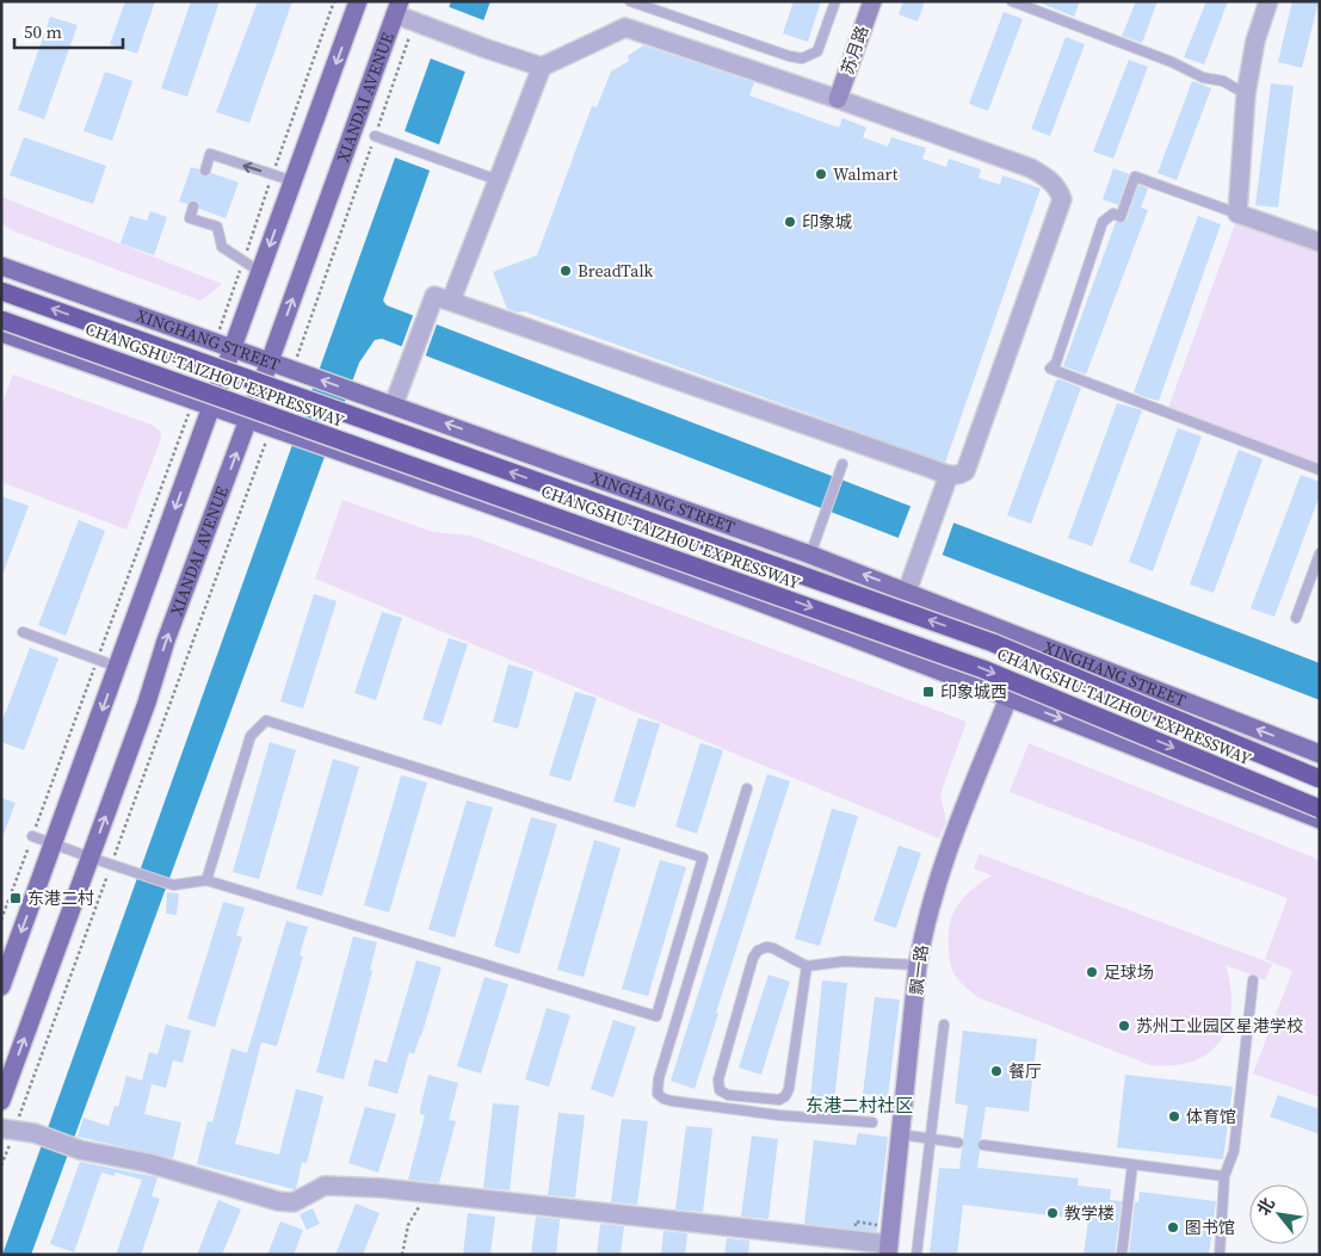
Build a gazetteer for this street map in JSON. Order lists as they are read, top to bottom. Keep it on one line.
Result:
{"streets":{"highway":["CHANGSHU-TAIZHOU EXPRESSWAY"],"main road":["XIANDAI AVENUE","XINGHANG STREET"],"street":["苏月路","飘一路"]},"crossings":[["XIANDAI AVENUE","XINGHANG STREET"]],"districts":["东港二村社区"],"places":{"other":["Walmart","印象城","BreadTalk","足球场","苏州工业园区星港学校","餐厅","体育馆","教学楼","图书馆"],"transit":["印象城西","东港二村"]},"scale_bar":"50 m","north":"top left"}
